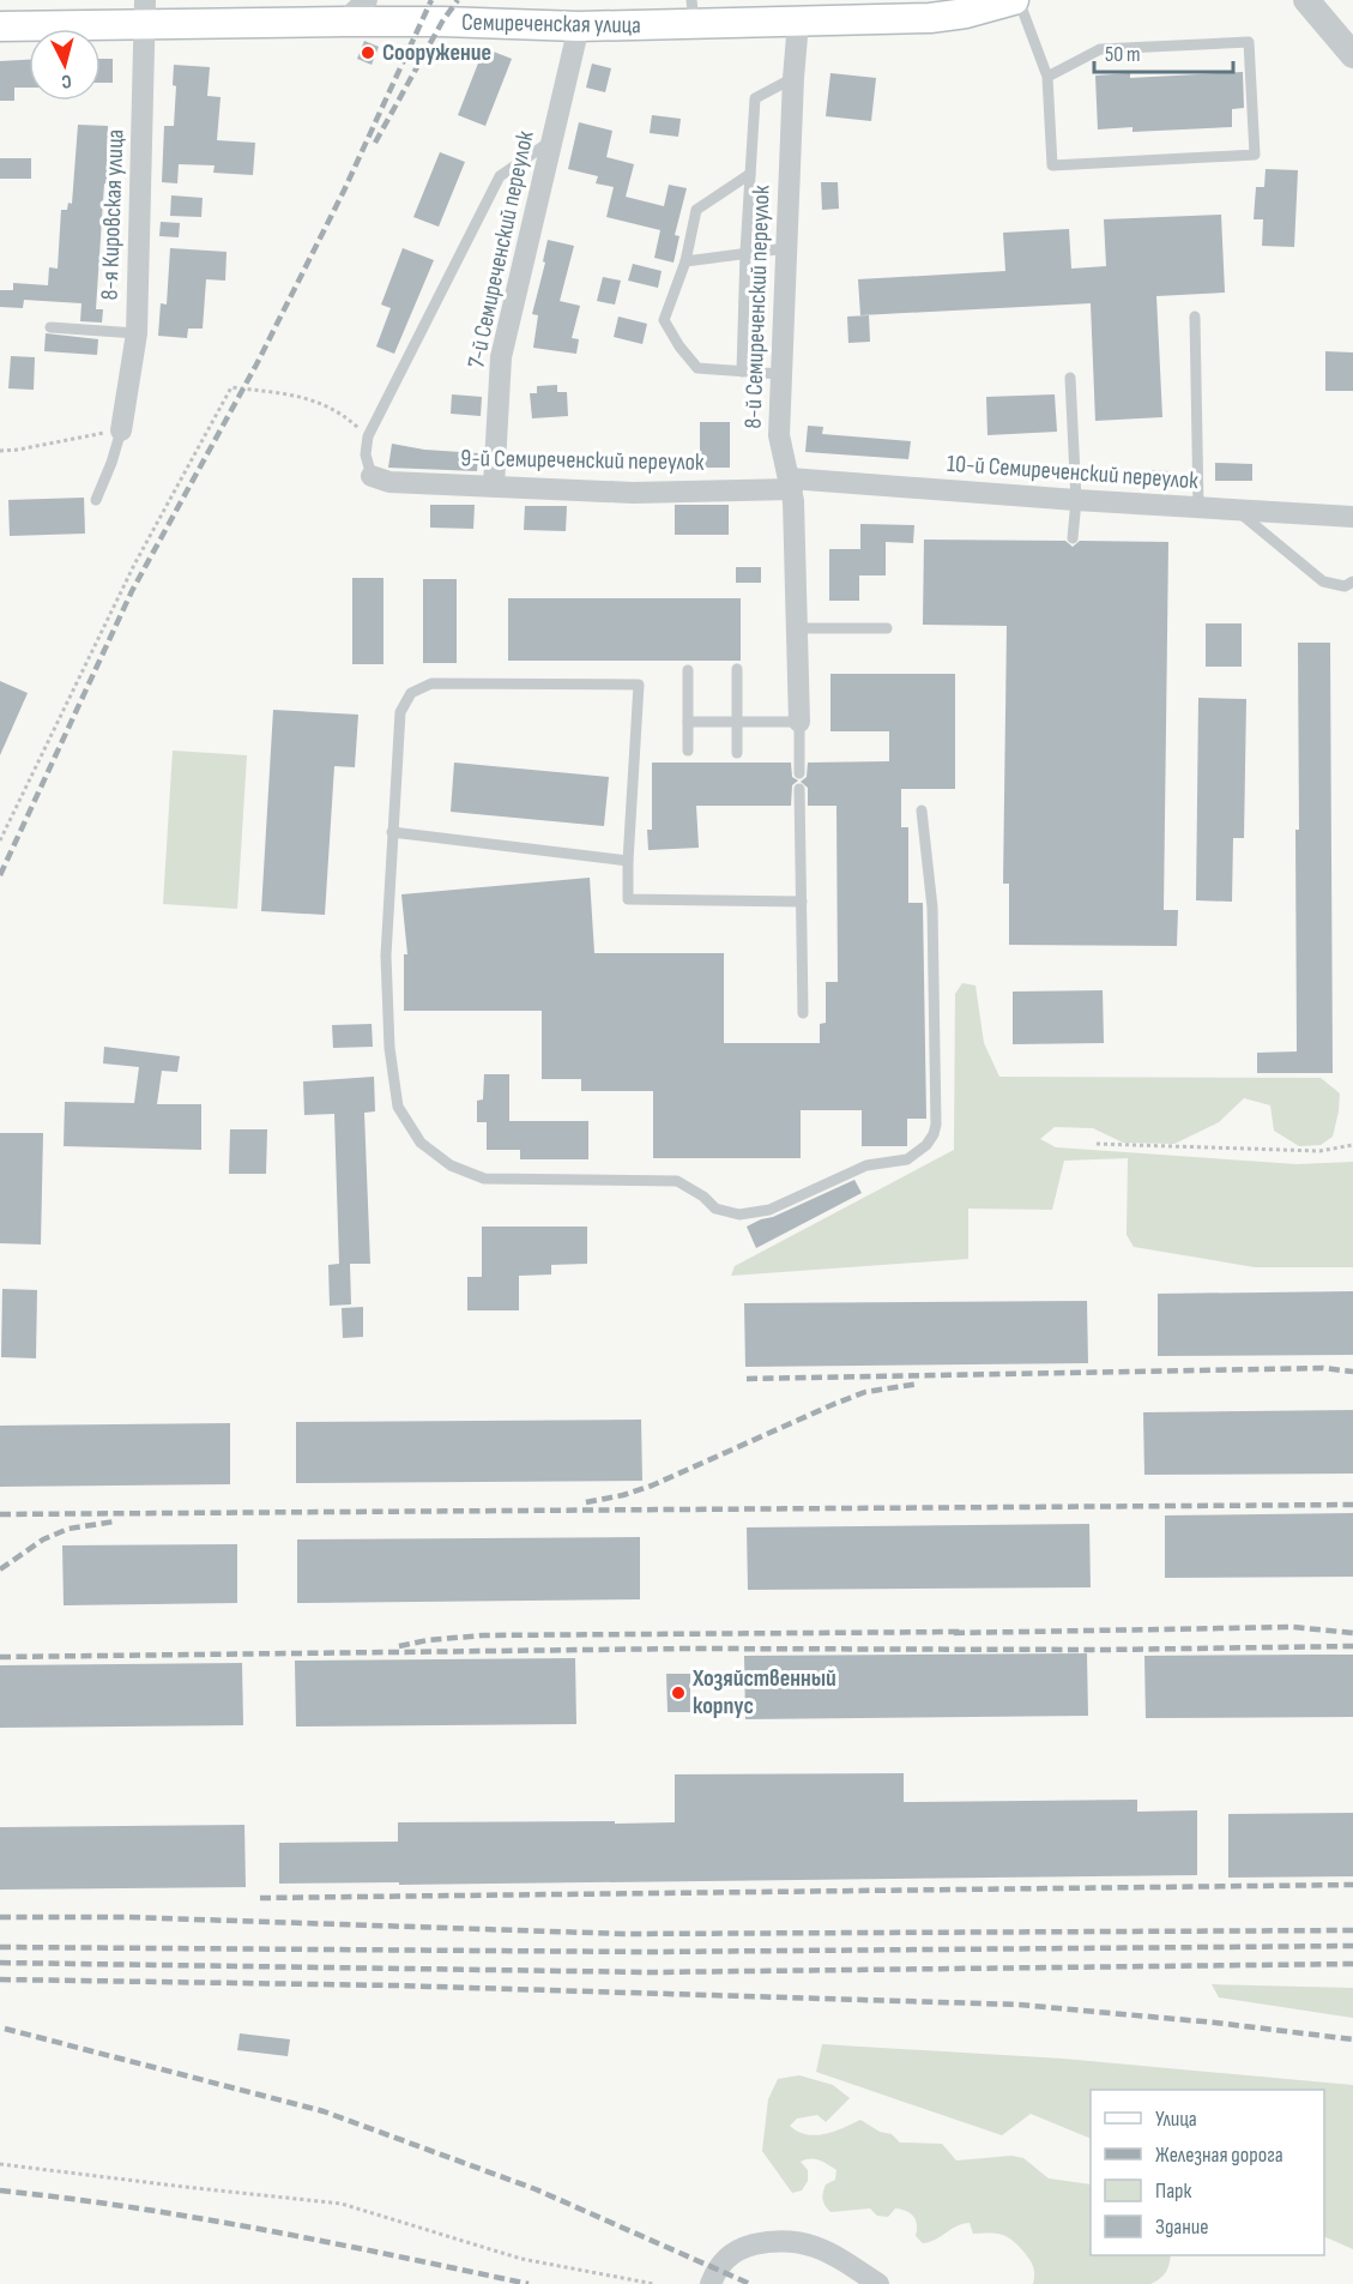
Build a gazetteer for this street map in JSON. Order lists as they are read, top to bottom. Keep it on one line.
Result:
{"streets":{"main road":["Семиреченская улица"],"street":["8-я Кировская улица","7-й Семиреченский переулок","8-й Семиреченский переулок","9-й Семиреченский переулок","10-й Семиреченский переулок"]},"crossings":[["Семиреченская улица","8-я Кировская улица"],["Семиреченская улица","7-й Семиреченский переулок"],["Семиреченская улица","8-й Семиреченский переулок"],["7-й Семиреченский переулок","9-й Семиреченский переулок"],["8-й Семиреченский переулок","9-й Семиреченский переулок"],["8-й Семиреченский переулок","10-й Семиреченский переулок"],["9-й Семиреченский переулок","10-й Семиреченский переулок"]],"places":["Сооружение","Хозяйственный корпус"],"legend":["Улица","Железная дорога","Парк","Здание"],"scale_bar":"50 m","north":"bottom"}
